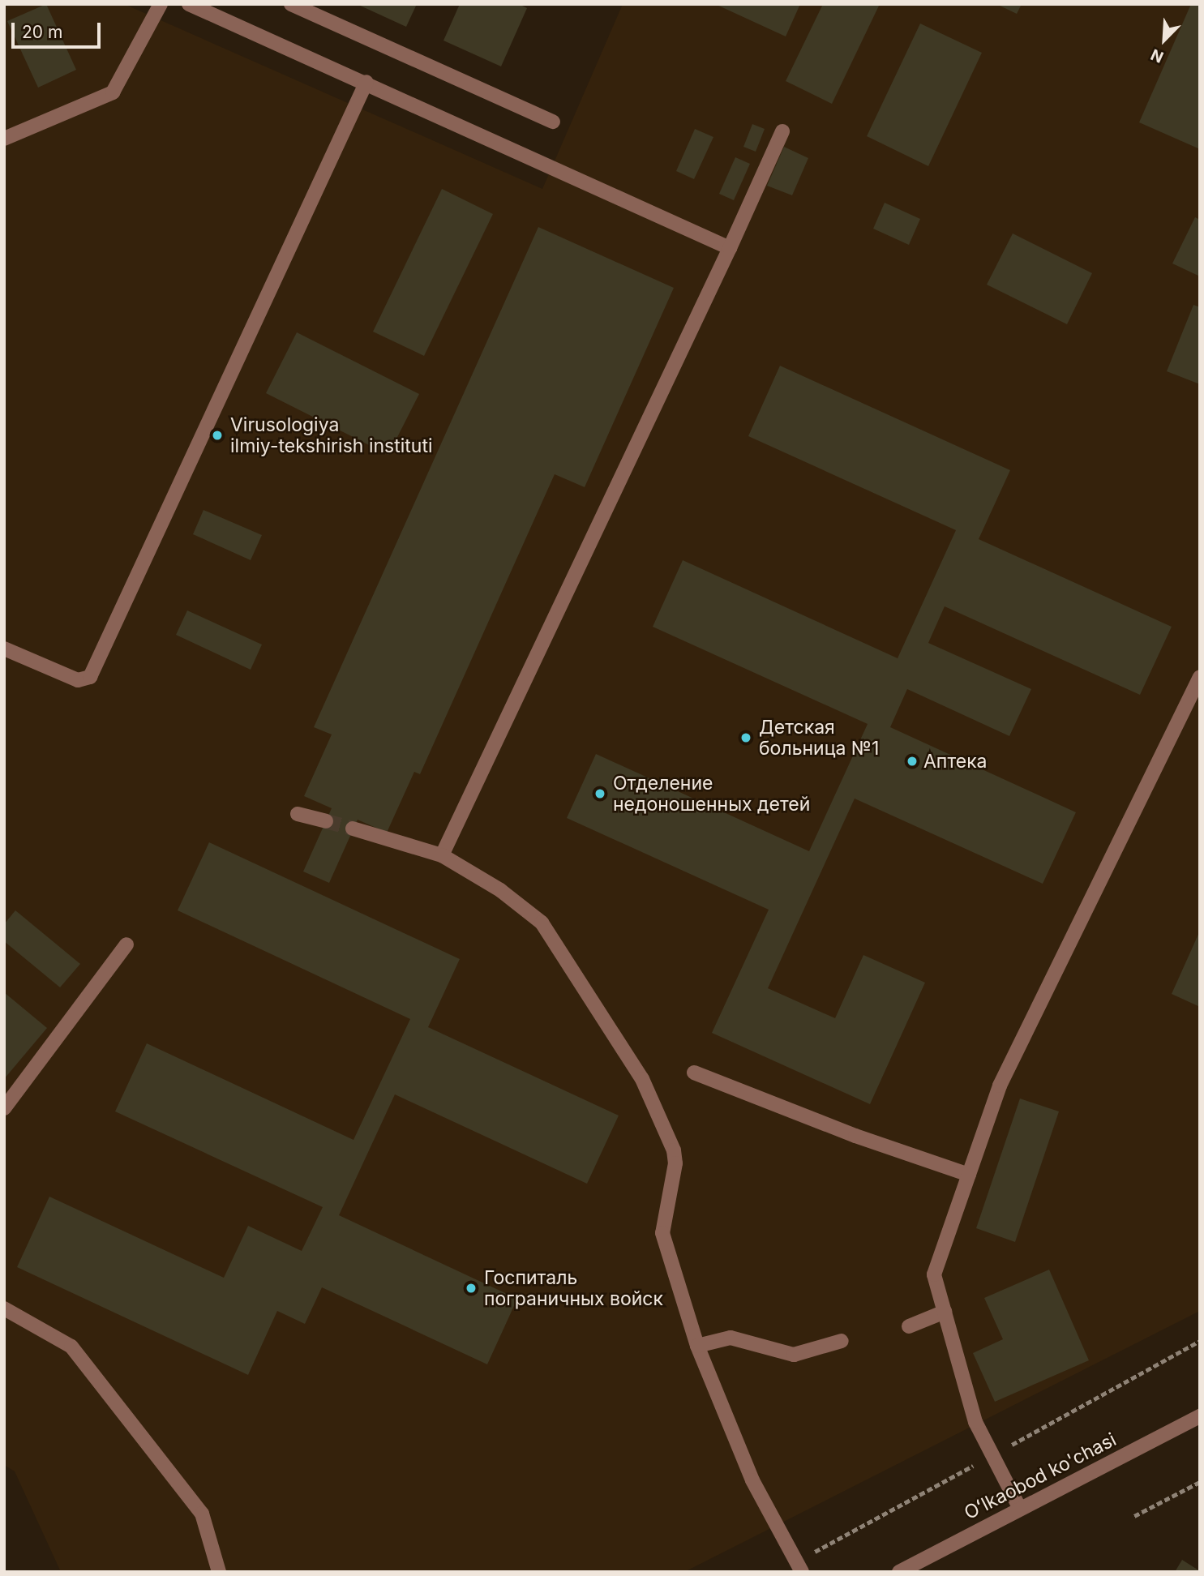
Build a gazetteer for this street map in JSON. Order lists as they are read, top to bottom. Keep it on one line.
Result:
{"streets":{"street":["Oʻlkaobod ko'chasi"]},"places":["Virusologiya ilmiy-tekshirish instituti","Детская больница №1","Аптека","Отделение недоношенных детей","Госпиталь пограничных войск"],"scale_bar":"20 m","north":"bottom left"}
